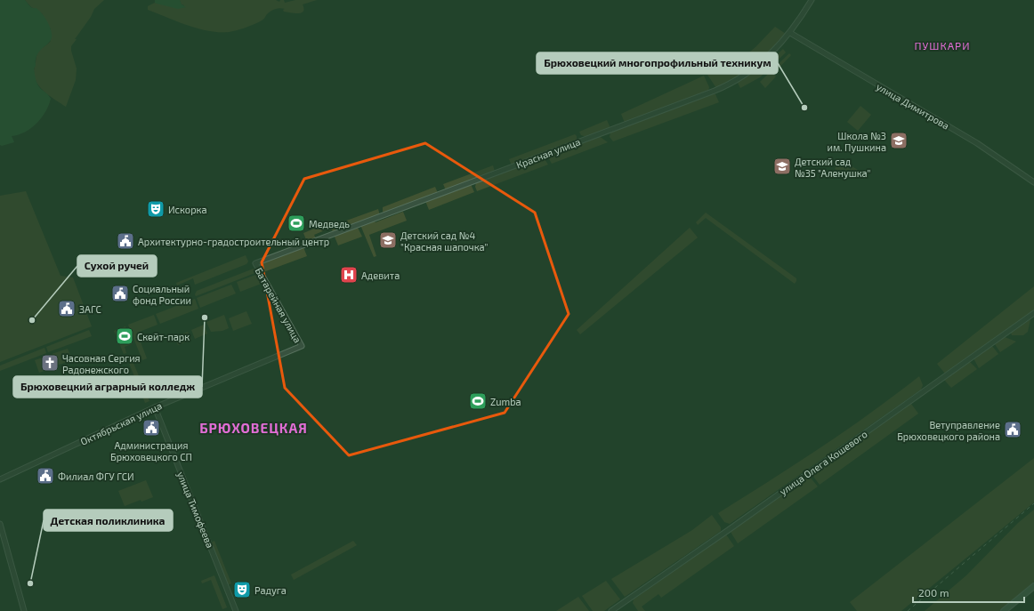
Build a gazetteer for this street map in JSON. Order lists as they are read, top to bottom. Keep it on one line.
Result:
{"streets":{"street":["улица Димитрова","Красная улица","Батарейная улица","Октябрьская улица","улица Олега Кошевого","улица Тимофеева"]},"crossings":[["улица Димитрова","Красная улица"],["Красная улица","Батарейная улица"],["Батарейная улица","Октябрьская улица"],["Октябрьская улица","улица Тимофеева"]],"districts":["ПУШКАРИ","БРЮХОВЕЦКАЯ"],"places":{"other":["Брюховецкий многопрофильный техникум","Брюховецкий аграрный колледж","Сухой ручей","Детская поликлиника"],"school or university":["Школа №3 им. Пушкина","Детский сад №35 \"Аленушка\"","Детский сад №4 \"Красная шапочка\""],"theatre":["Искорка","Радуга"],"sports":["Медведь","Скейт-парк","Zumba"],"public building":["Архитектурно-градостроительный центр","Социальный фонд России","ЗАГС","Администрация Брюховецкого СП","Ветуправление Брюховецкого района","Филиал ФГУ ГСИ"],"hospital":["Адевита"],"church":["Часовная Сергия Радонежского"]},"scale_bar":"200 m"}
